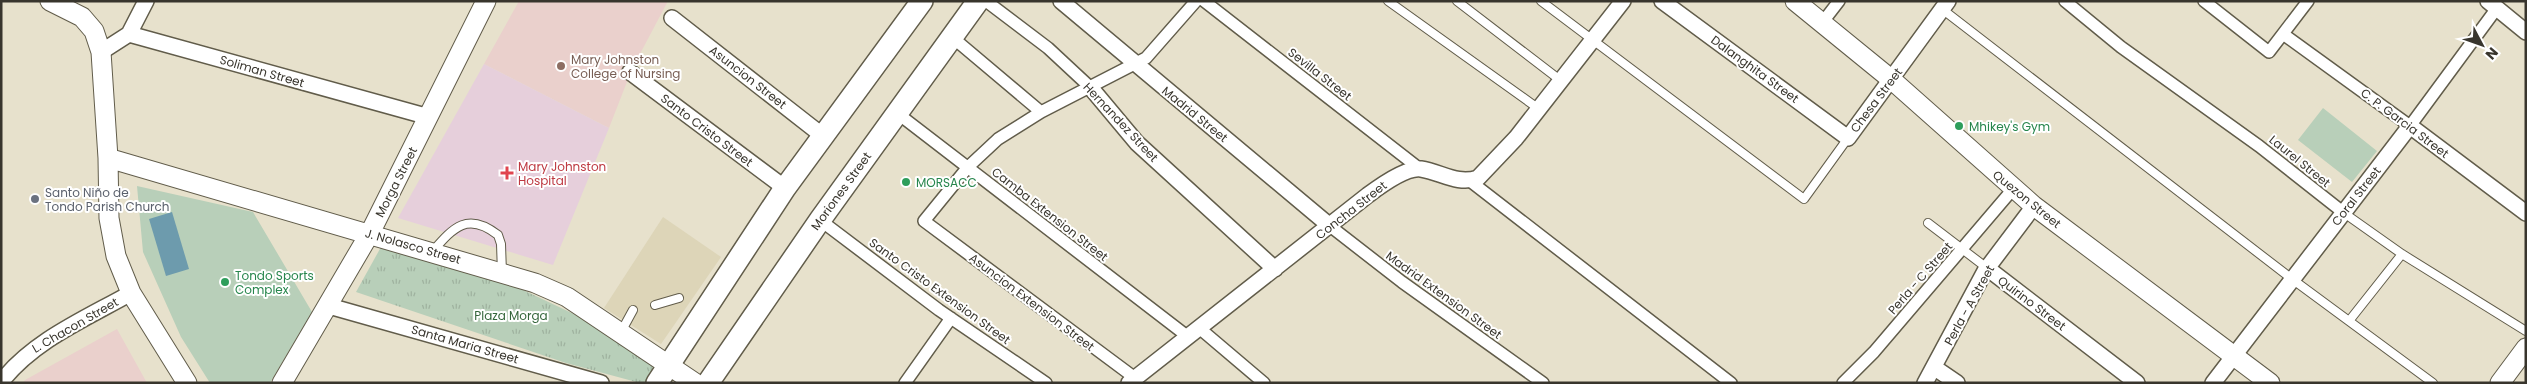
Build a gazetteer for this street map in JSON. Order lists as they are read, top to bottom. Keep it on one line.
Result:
{"streets":{"main road":["Moriones Street"],"street":["Dalanghita Street","Soliman Street","Sevilla Street","Asuncion Street","Chesa Street","Madrid Street","Hernandez Street","C. P. Garcia Street","Santo Cristo Street","Laurel Street","Morga Street","Coral Street","Quezon Street","Concha Street","Camba Extension Street","J. Nolasco Street","Perla - C Street","Santo Cristo Extension Street","Madrid Extension Street","Asuncion Extension Street","Quirino Street","Perla - A Street","L. Chacon Street","Santa Maria Street"]},"crossings":[["Dalanghita Street","Chesa Street"],["Soliman Street","Morga Street"],["Sevilla Street","Concha Street"],["Chesa Street","Quezon Street"],["Madrid Street","Concha Street"],["Madrid Street","Madrid Extension Street"],["Hernandez Street","Concha Street"],["C. P. Garcia Street","Coral Street"],["Laurel Street","Coral Street"],["Morga Street","J. Nolasco Street"],["Morga Street","Santa Maria Street"],["Moriones Street","Camba Extension Street"],["Moriones Street","Santo Cristo Extension Street"],["Coral Street","Quezon Street"],["Quezon Street","Perla - C Street"],["Quezon Street","Perla - A Street"],["Concha Street","Camba Extension Street"],["Concha Street","Madrid Extension Street"],["Concha Street","Asuncion Extension Street"],["Camba Extension Street","Asuncion Extension Street"],["Perla - C Street","Quirino Street"],["Quirino Street","Perla - A Street"]],"parks":["Plaza Morga"],"places":{"other":["Mary Johnston College of Nursing","Mhikey's Gym","MORSACC","Santo Niño de Tondo Parish Church","Tondo Sports Complex"],"health":["Mary Johnston Hospital"]},"north":"bottom right"}
